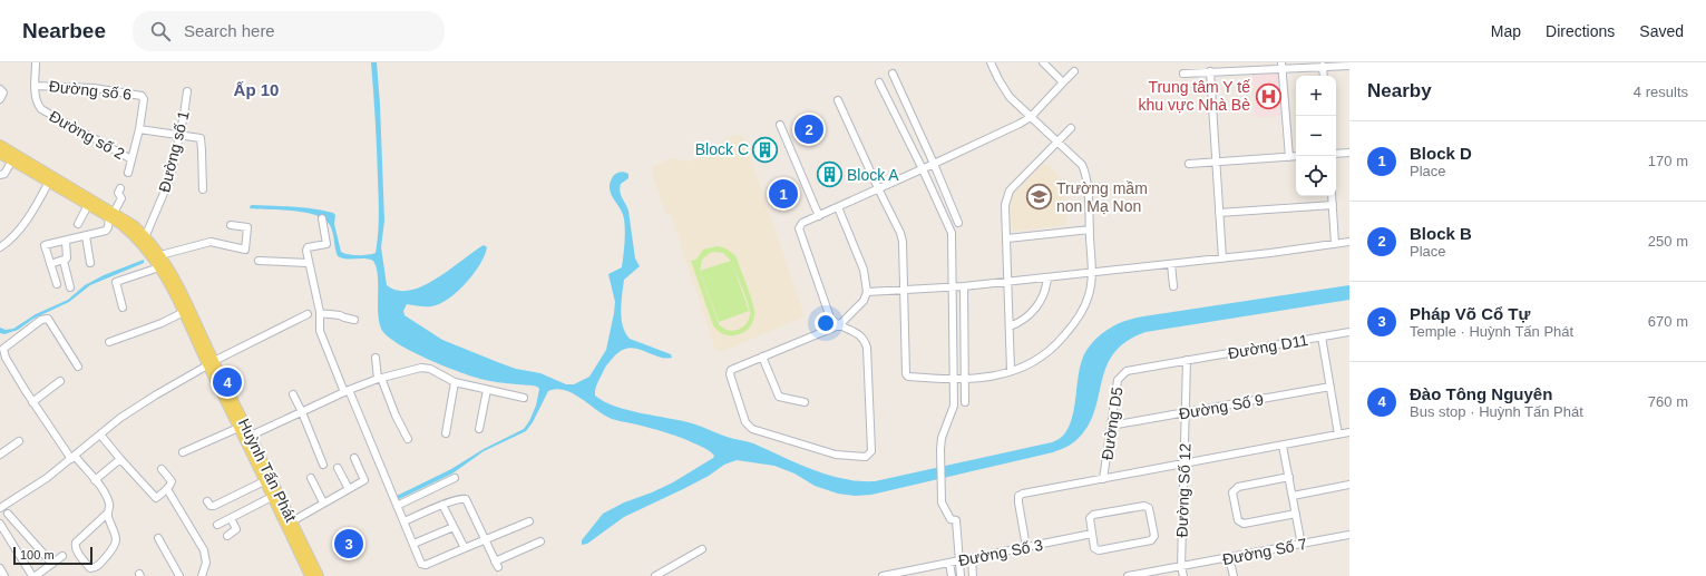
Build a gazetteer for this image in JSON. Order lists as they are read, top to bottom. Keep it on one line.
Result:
{"streets":{"main road":["Huỳnh Tấn Phát"],"street":["Đường số 6","Đường số 2","Đường số 1","Đường D11","Đường Số 9","Đường D5","Đường Số 12","Đường Số 7","Đường Số 3"]},"crossings":[["Đường số 6","Đường số 2"],["Đường số 1","Huỳnh Tấn Phát"],["Đường D11","Đường D5"],["Đường D11","Đường Số 12"],["Đường Số 9","Đường D5"],["Đường Số 9","Đường Số 12"],["Đường Số 12","Đường Số 7"]],"districts":["Ấp 10"],"places":{"hospital":["Trung tâm Y tế khu vực Nhà Bè"],"building":["Block C","Block A"],"school or university":["Trường mầm non Mạ Non"]},"scale_bar":"100 m","page":{"header":"Nearbee","search":"Search here","nav":["Map","Directions","Saved"],"heading":["Nearby","4 results"],"map_buttons":["+","−"],"pins":["2","1","4","3"],"list":[{"mark":"1","name":"Block D","note":"Place","value":"170 m"},{"mark":"2","name":"Block B","note":"Place","value":"250 m"},{"mark":"3","name":"Pháp Võ Cổ Tự","note":"Temple · Huỳnh Tấn Phát","value":"670 m"},{"mark":"4","name":"Đào Tông Nguyên","note":"Bus stop · Huỳnh Tấn Phát","value":"760 m"}],"scale":"100 m"}}
